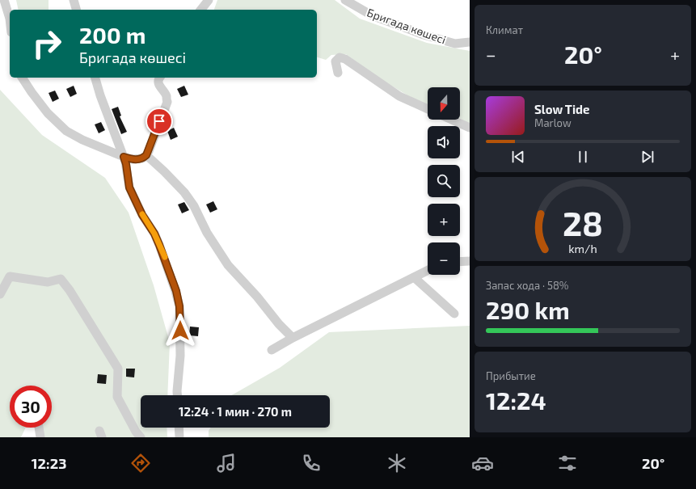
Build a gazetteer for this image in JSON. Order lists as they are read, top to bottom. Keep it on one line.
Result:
{"streets":{"street":["Бригада көшесі"]},"north":"bottom","page":{"tile":["Климат",["Запас хода · 58%","290 km"],["Прибытие","12:24"]],"turn":["200 m","Бригада көшесі"],"heat":["−","20°","+"],"map_buttons":["+","−"],"song":["Slow Tide","Marlow"],"limit":"30","trip":"12:24 · 1 мин · 270 m","tabs":["12:23","20°"],"gauge":["28","km/h"]}}
